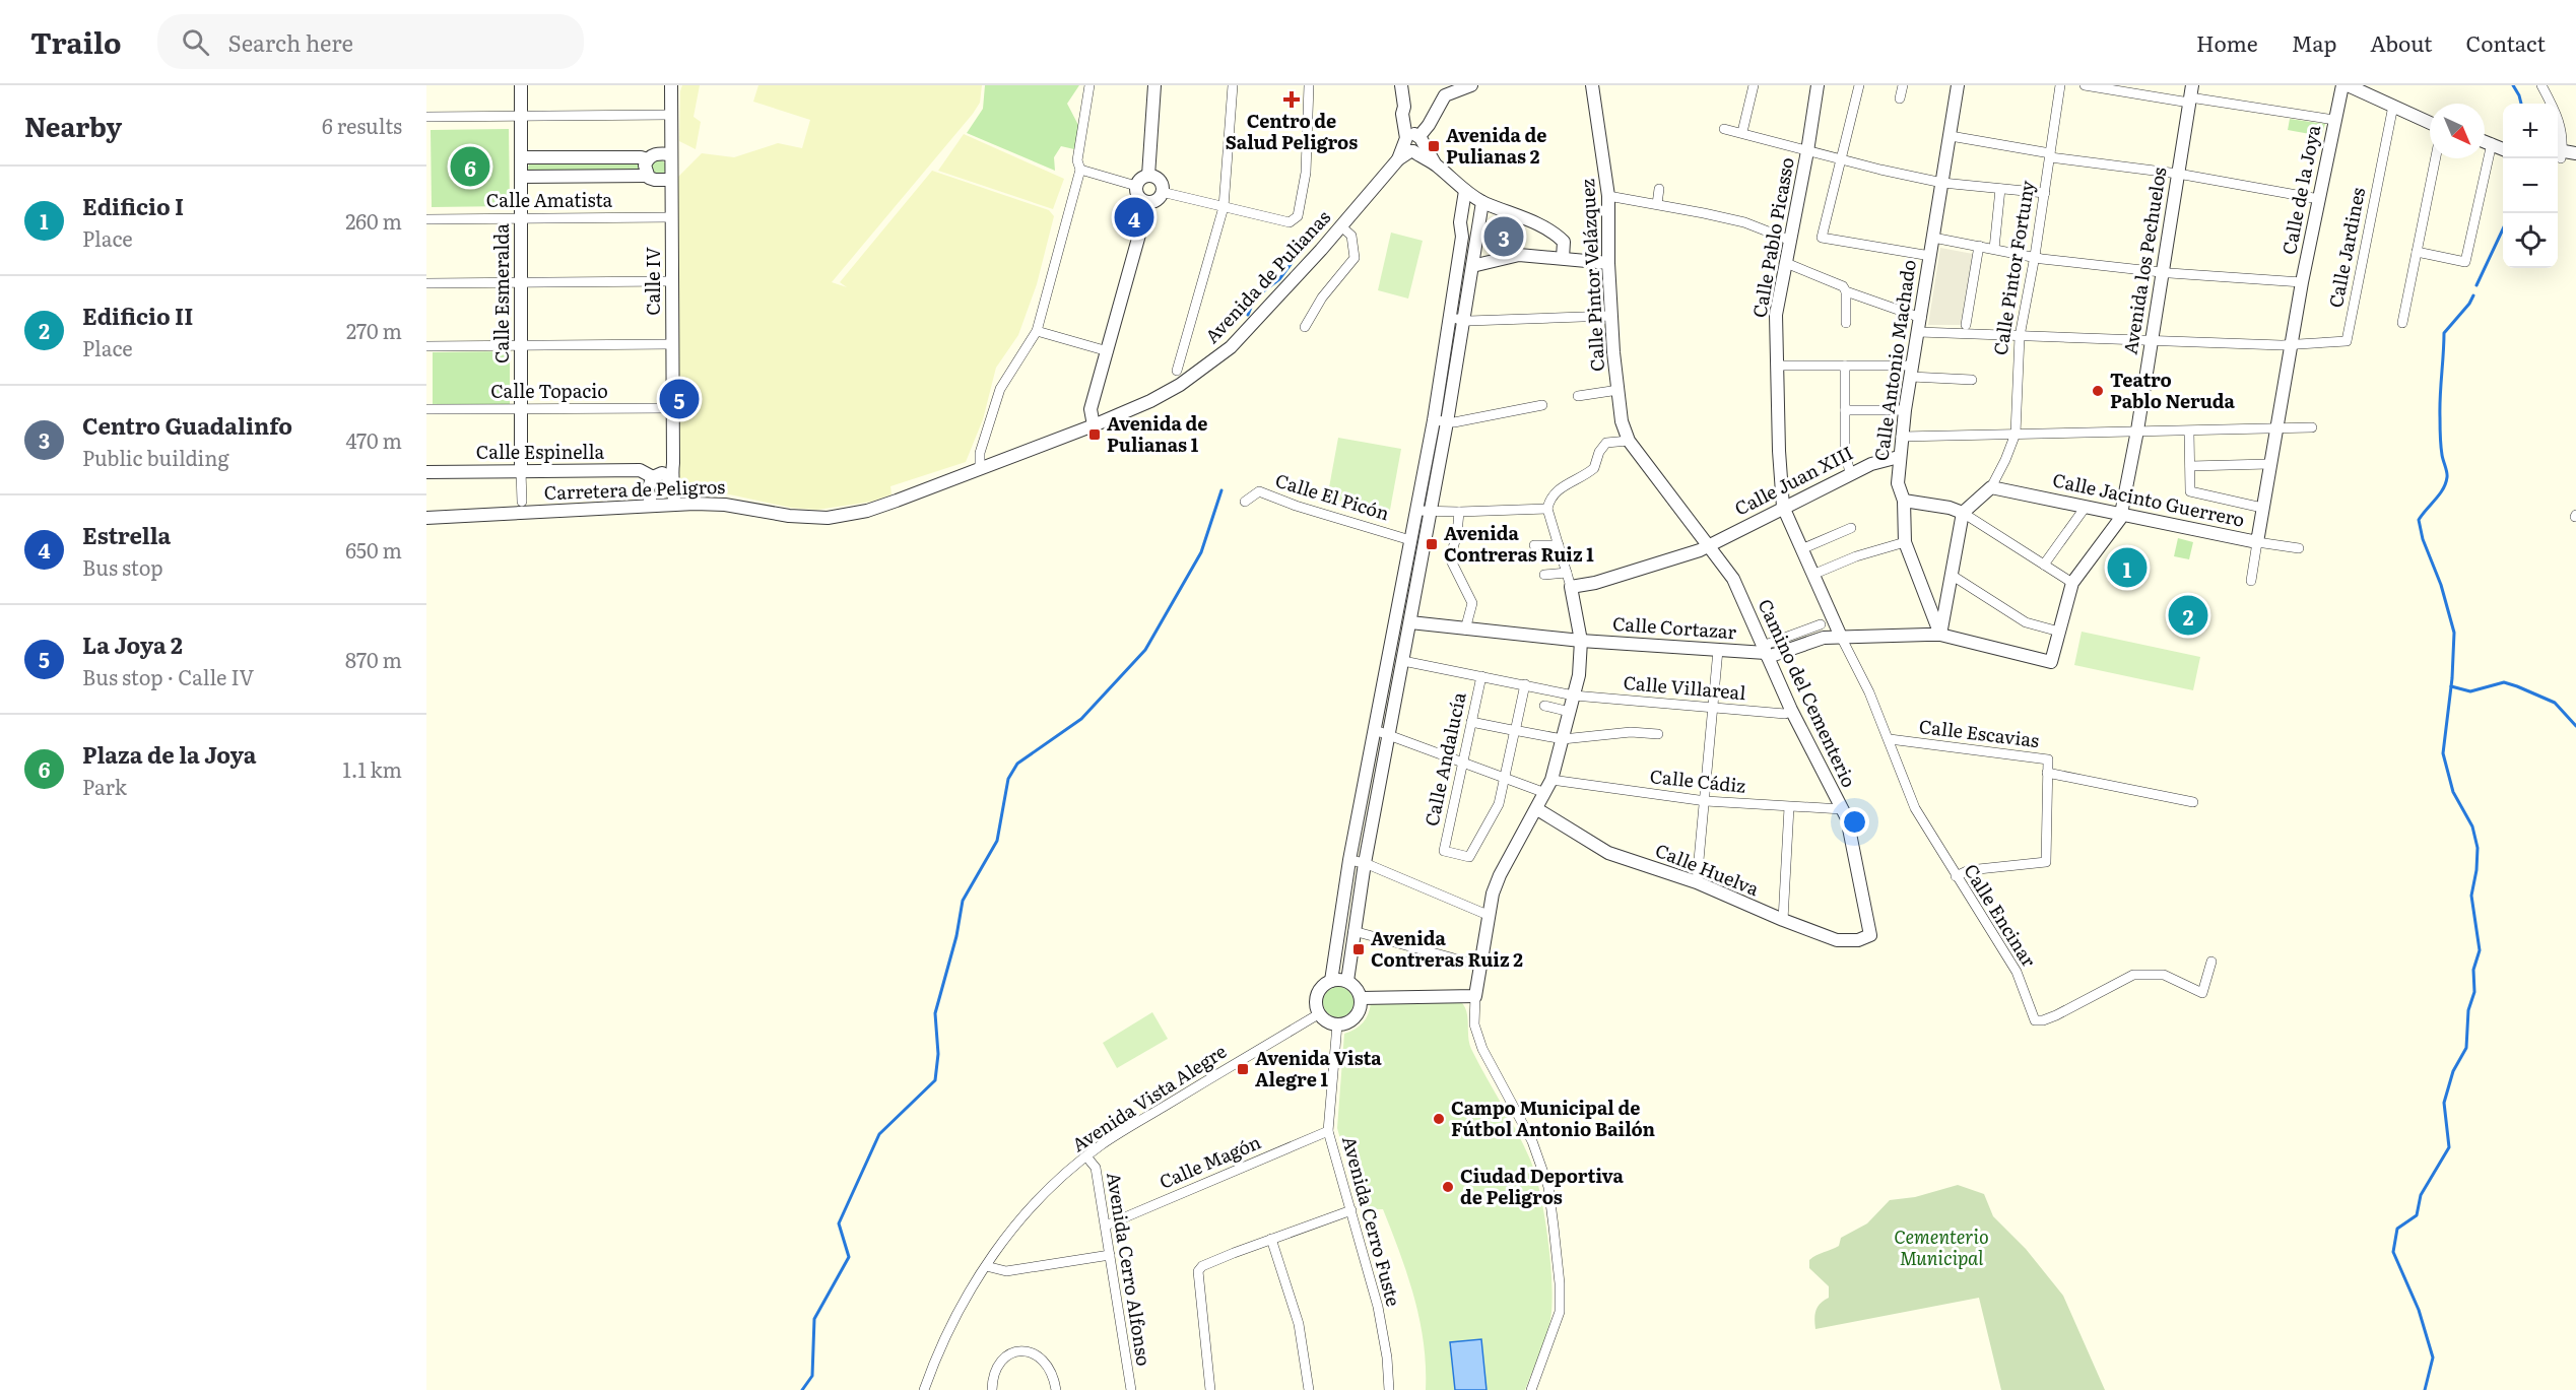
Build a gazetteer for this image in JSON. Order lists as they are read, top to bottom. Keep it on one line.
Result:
{"streets":{"street":["Calle de la Joya","Calle Amatista","Calle Pablo Picasso","Calle Jardines","Avenida los Pechuelos","Calle Pintor Fortuny","Calle Pintor Velázquez","Avenida de Pulianas","Calle IV","Calle Esmeralda","Calle Antonio Machado","Calle Topacio","Calle Espinella","Calle Juan XIII","Carretera de Peligros","Calle El Picón","Calle Jacinto Guerrero","Calle Cortazar","Calle Villareal","Camino del Cementerio","Calle Escavias","Calle Andalucía","Calle Cádiz","Calle Huelva","Calle Encinar","Avenida Vista Alegre","Calle Magón","Avenida Cerro Fuste","Avenida Cerro Alfonso"]},"crossings":[["Calle de la Joya","Calle Jardines"],["Calle de la Joya","Calle Jacinto Guerrero"],["Calle Amatista","Calle IV"],["Calle Amatista","Calle Esmeralda"],["Calle Pablo Picasso","Calle Juan XIII"],["Avenida los Pechuelos","Calle Jacinto Guerrero"],["Calle Pintor Fortuny","Calle Jacinto Guerrero"],["Calle Pintor Velázquez","Calle Juan XIII"],["Calle Pintor Velázquez","Camino del Cementerio"],["Avenida de Pulianas","Carretera de Peligros"],["Calle IV","Calle Topacio"],["Calle IV","Calle Espinella"],["Calle IV","Carretera de Peligros"],["Calle Esmeralda","Calle Topacio"],["Calle Esmeralda","Calle Espinella"],["Calle Antonio Machado","Calle Juan XIII"],["Calle Espinella","Carretera de Peligros"],["Calle Juan XIII","Camino del Cementerio"],["Calle Cortazar","Camino del Cementerio"],["Calle Villareal","Camino del Cementerio"],["Calle Villareal","Calle Andalucía"],["Camino del Cementerio","Calle Cádiz"],["Camino del Cementerio","Calle Huelva"],["Calle Escavias","Calle Encinar"],["Avenida Vista Alegre","Avenida Cerro Fuste"],["Avenida Vista Alegre","Avenida Cerro Alfonso"],["Calle Magón","Avenida Cerro Fuste"],["Calle Magón","Avenida Cerro Alfonso"]],"parks":["Cementerio Municipal"],"places":{"health":["Centro de Salud Peligros"],"transit":["Avenida de Pulianas 2","Avenida de Pulianas 1","Avenida Contreras Ruiz 1","Avenida Contreras Ruiz 2","Avenida Vista Alegre 1"],"other":["Teatro Pablo Neruda","Campo Municipal de Fútbol Antonio Bailón","Ciudad Deportiva de Peligros"]},"north":"bottom right","page":{"header":"Trailo","search":"Search here","nav":["Home","Map","About","Contact"],"heading":["Nearby","6 results"],"map_buttons":["+","−"],"pins":["6","4","3","5","1","2"],"list":[{"mark":"1","name":"Edificio I","note":"Place","value":"260 m"},{"mark":"2","name":"Edificio II","note":"Place","value":"270 m"},{"mark":"3","name":"Centro Guadalinfo","note":"Public building","value":"470 m"},{"mark":"4","name":"Estrella","note":"Bus stop","value":"650 m"},{"mark":"5","name":"La Joya 2","note":"Bus stop · Calle IV","value":"870 m"},{"mark":"6","name":"Plaza de la Joya","note":"Park","value":"1.1 km"}]}}
